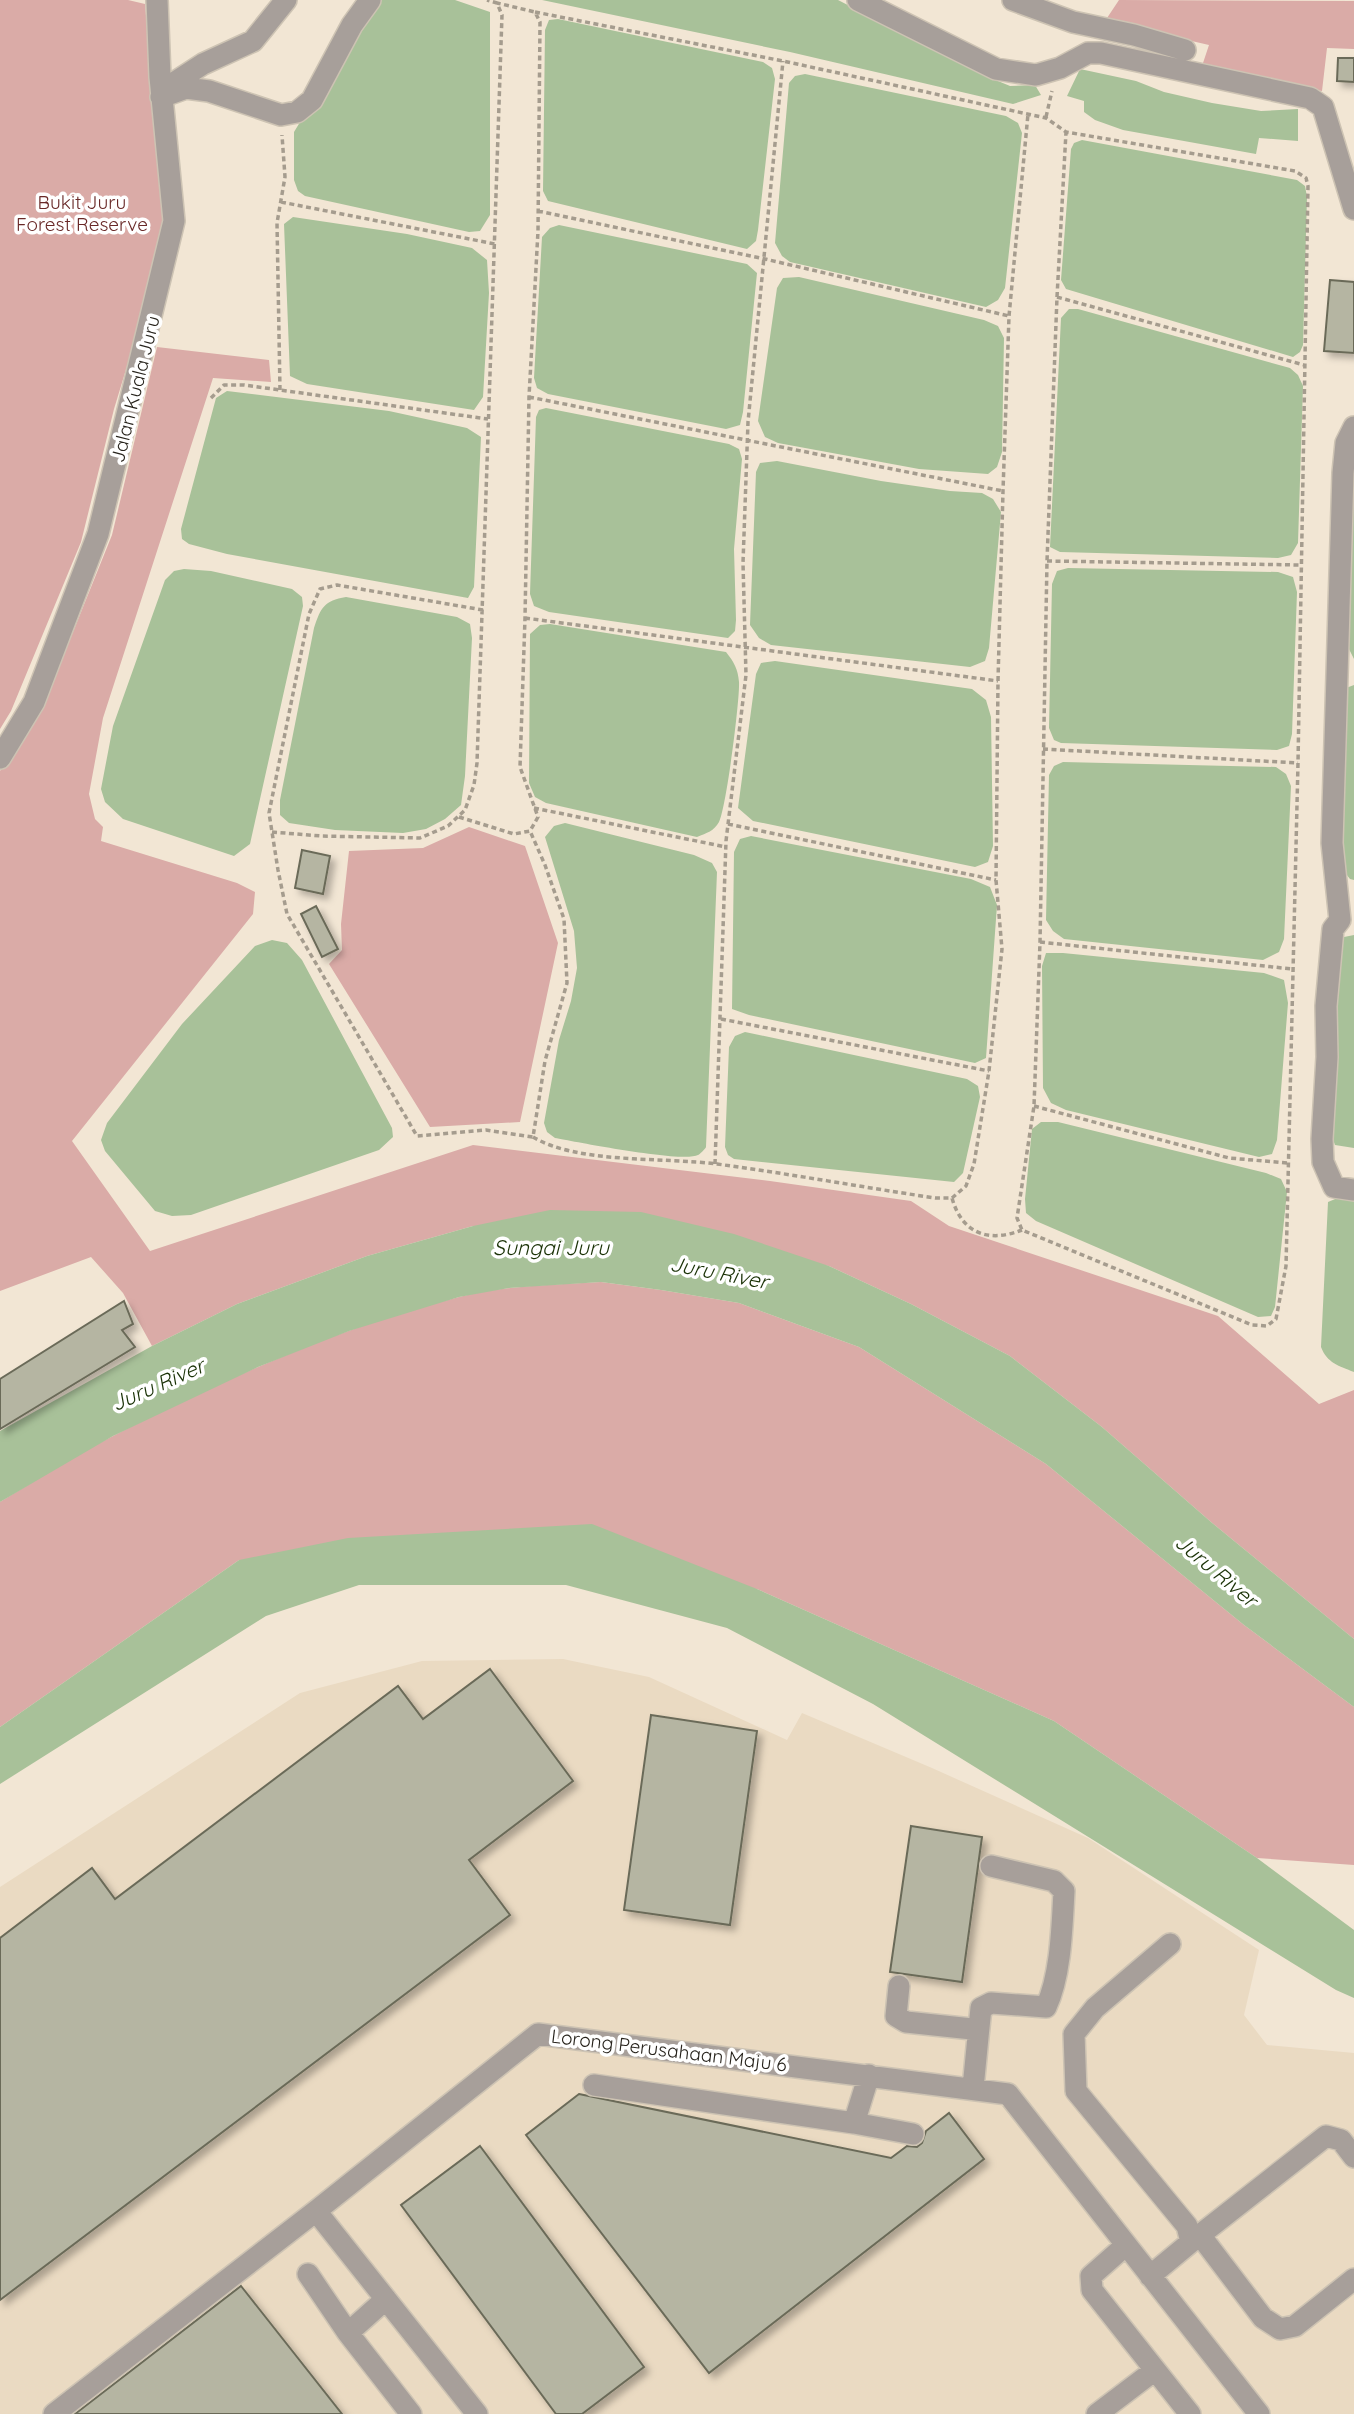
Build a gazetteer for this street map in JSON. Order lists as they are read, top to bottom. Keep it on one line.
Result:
{"streets":{"street":["Jalan Kuala Juru","Lorong Perusahaan Maju 6"]},"water":["Sungai Juru","Juru River"],"parks":["Bukit Juru Forest Reserve"]}
